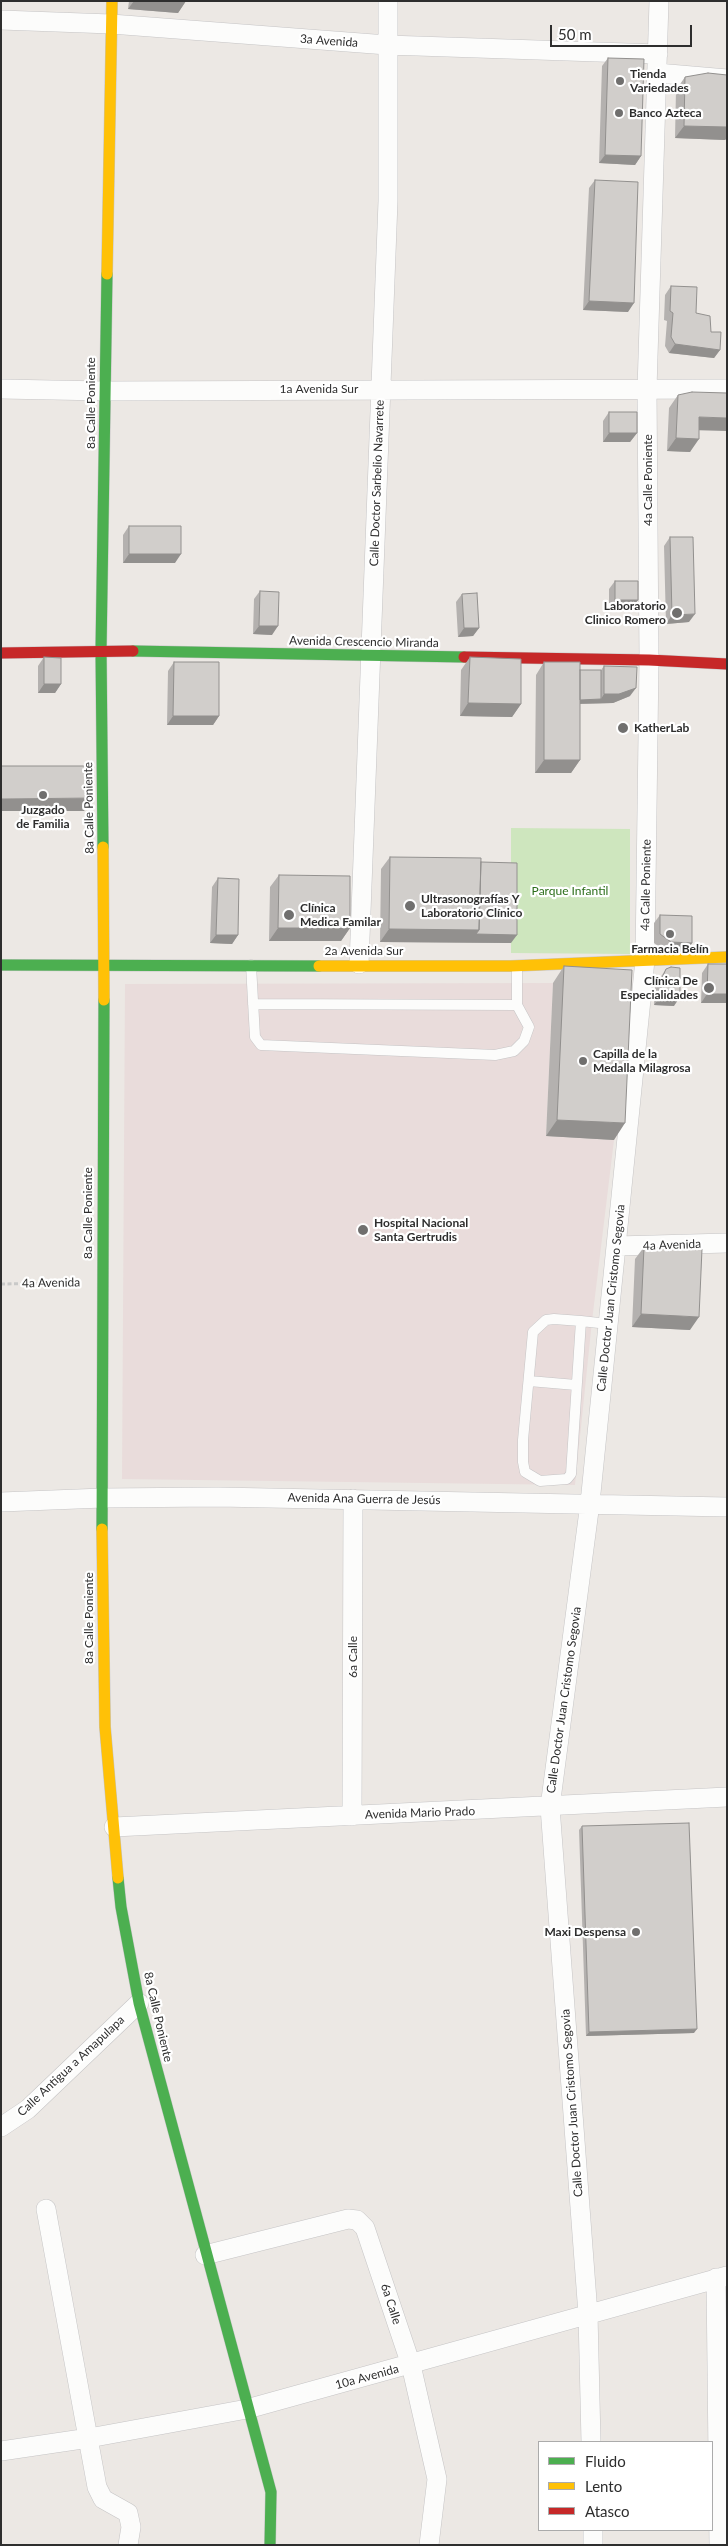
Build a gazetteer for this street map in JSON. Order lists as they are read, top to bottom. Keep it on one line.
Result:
{"streets":{"street":["3a Avenida","1a Avenida Sur","8a Calle Poniente","4a Calle Poniente","Calle Doctor Sarbelio Navarrete","Avenida Crescencio Miranda","2a Avenida Sur","4a Avenida","Calle Doctor Juan Cristomo Segovia","Avenida Ana Guerra de Jesús","6a Calle","Avenida Mario Prado","Calle Antigua a Amapulapa","10a Avenida"]},"crossings":[["3a Avenida","8a Calle Poniente"],["3a Avenida","4a Calle Poniente"],["3a Avenida","Calle Doctor Sarbelio Navarrete"],["1a Avenida Sur","8a Calle Poniente"],["1a Avenida Sur","4a Calle Poniente"],["1a Avenida Sur","Calle Doctor Sarbelio Navarrete"],["8a Calle Poniente","Avenida Crescencio Miranda"],["8a Calle Poniente","2a Avenida Sur"],["8a Calle Poniente","4a Avenida"],["8a Calle Poniente","Avenida Ana Guerra de Jesús"],["8a Calle Poniente","6a Calle"],["8a Calle Poniente","Avenida Mario Prado"],["8a Calle Poniente","Calle Antigua a Amapulapa"],["8a Calle Poniente","10a Avenida"],["4a Calle Poniente","Avenida Crescencio Miranda"],["4a Calle Poniente","2a Avenida Sur"],["4a Calle Poniente","Calle Doctor Juan Cristomo Segovia"],["Calle Doctor Sarbelio Navarrete","Avenida Crescencio Miranda"],["Calle Doctor Sarbelio Navarrete","2a Avenida Sur"],["2a Avenida Sur","Calle Doctor Juan Cristomo Segovia"],["4a Avenida","Calle Doctor Juan Cristomo Segovia"],["Calle Doctor Juan Cristomo Segovia","Avenida Ana Guerra de Jesús"],["Calle Doctor Juan Cristomo Segovia","Avenida Mario Prado"],["Calle Doctor Juan Cristomo Segovia","10a Avenida"],["Avenida Ana Guerra de Jesús","6a Calle"],["6a Calle","Avenida Mario Prado"],["6a Calle","10a Avenida"]],"parks":["Parque Infantil"],"places":["Tienda Variedades","Banco Azteca","Laboratorio Clinico Romero","KatherLab","Juzgado de Familia","Ultrasonografías Y Laboratorio Clínico","Clínica Medica Familar","Farmacia Belín","Clínica De Especialidades","Capilla de la Medalla Milagrosa","Hospital Nacional Santa Gertrudis","Maxi Despensa"],"legend":["Fluido","Lento","Atasco"],"scale_bar":"50 m"}
